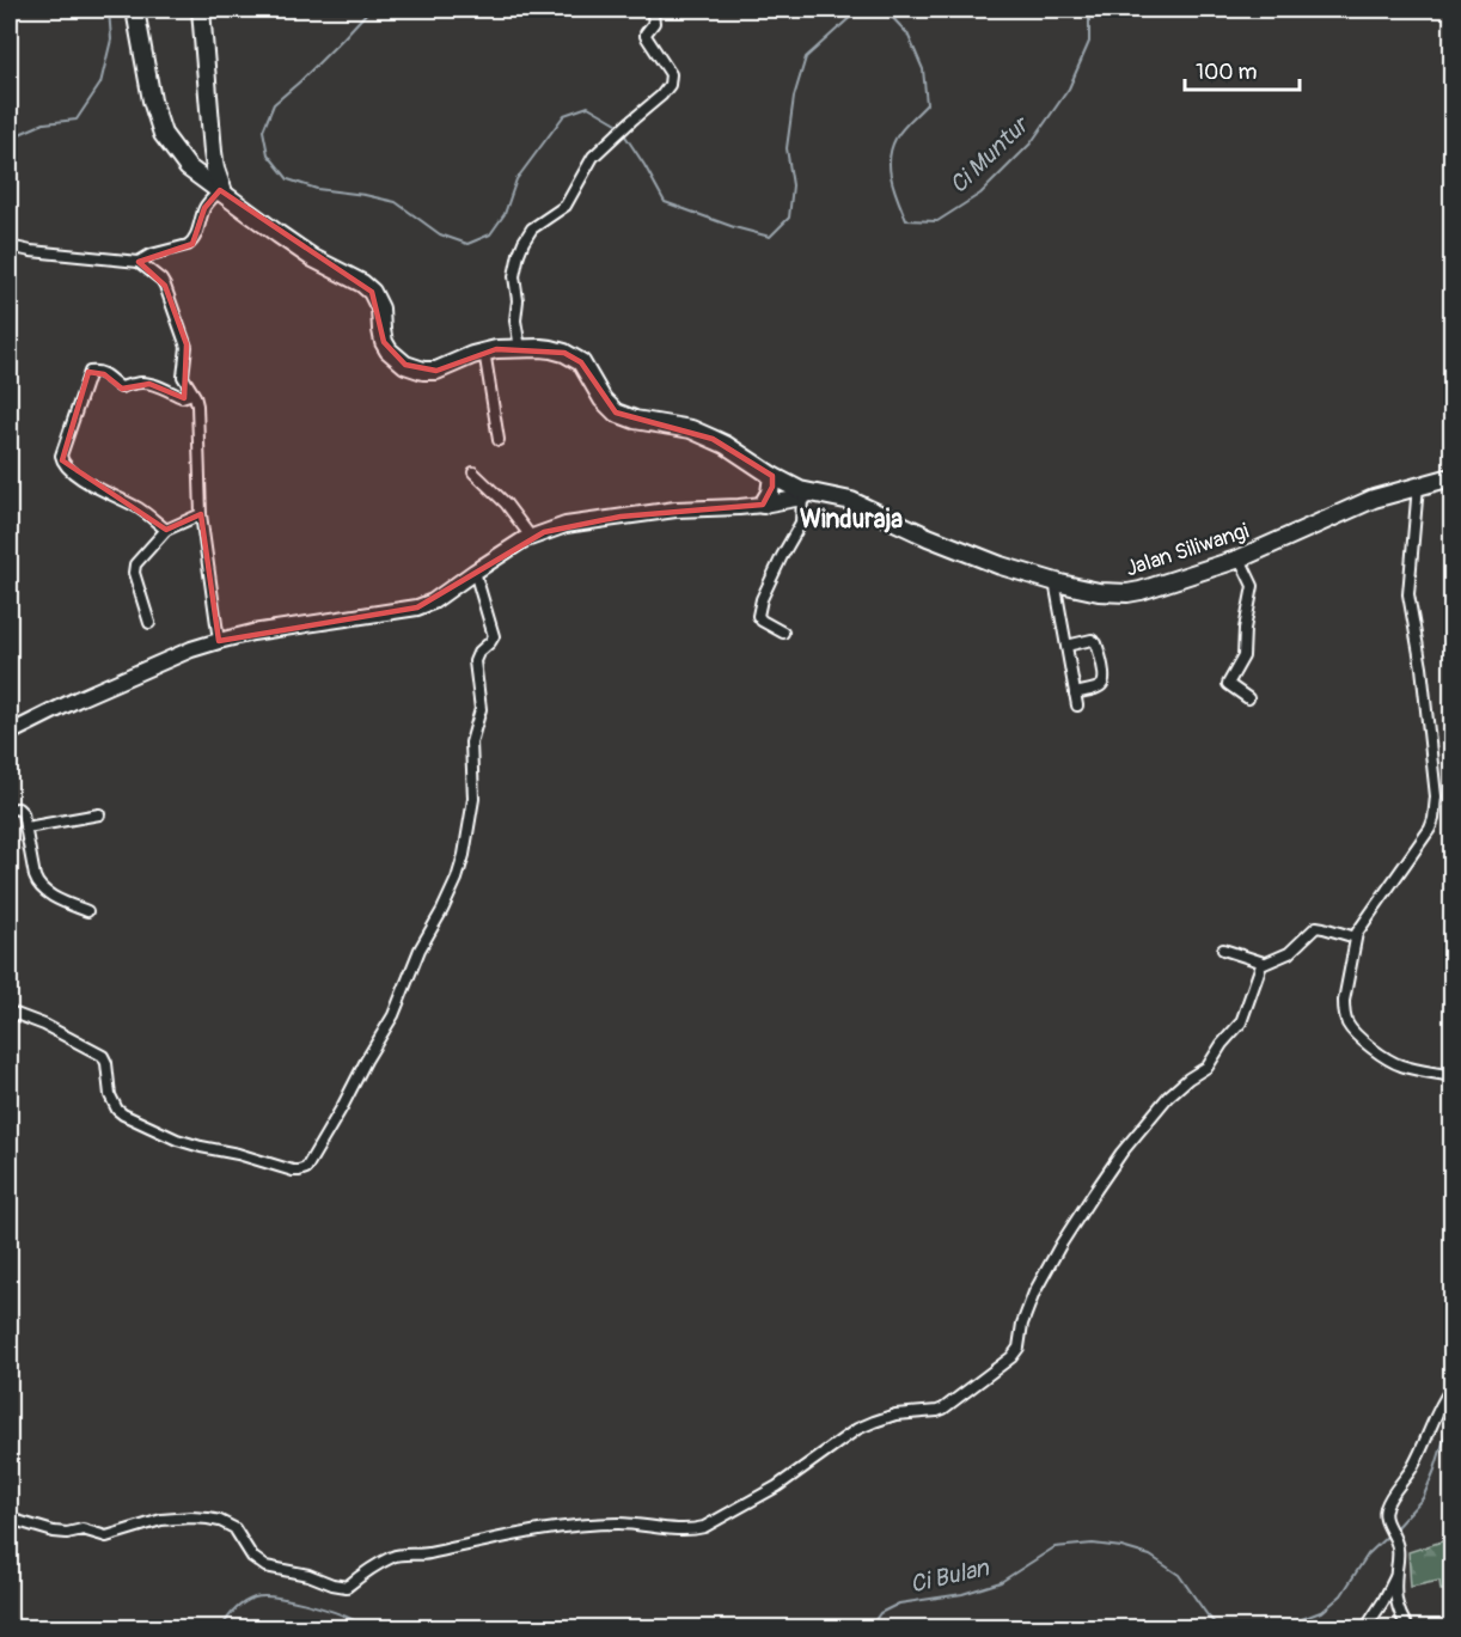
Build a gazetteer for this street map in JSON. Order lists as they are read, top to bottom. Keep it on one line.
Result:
{"streets":{"highway":["Jalan Siliwangi"]},"districts":["Winduraja"],"water":["Ci Muntur","Ci Bulan"],"scale_bar":"100 m"}
